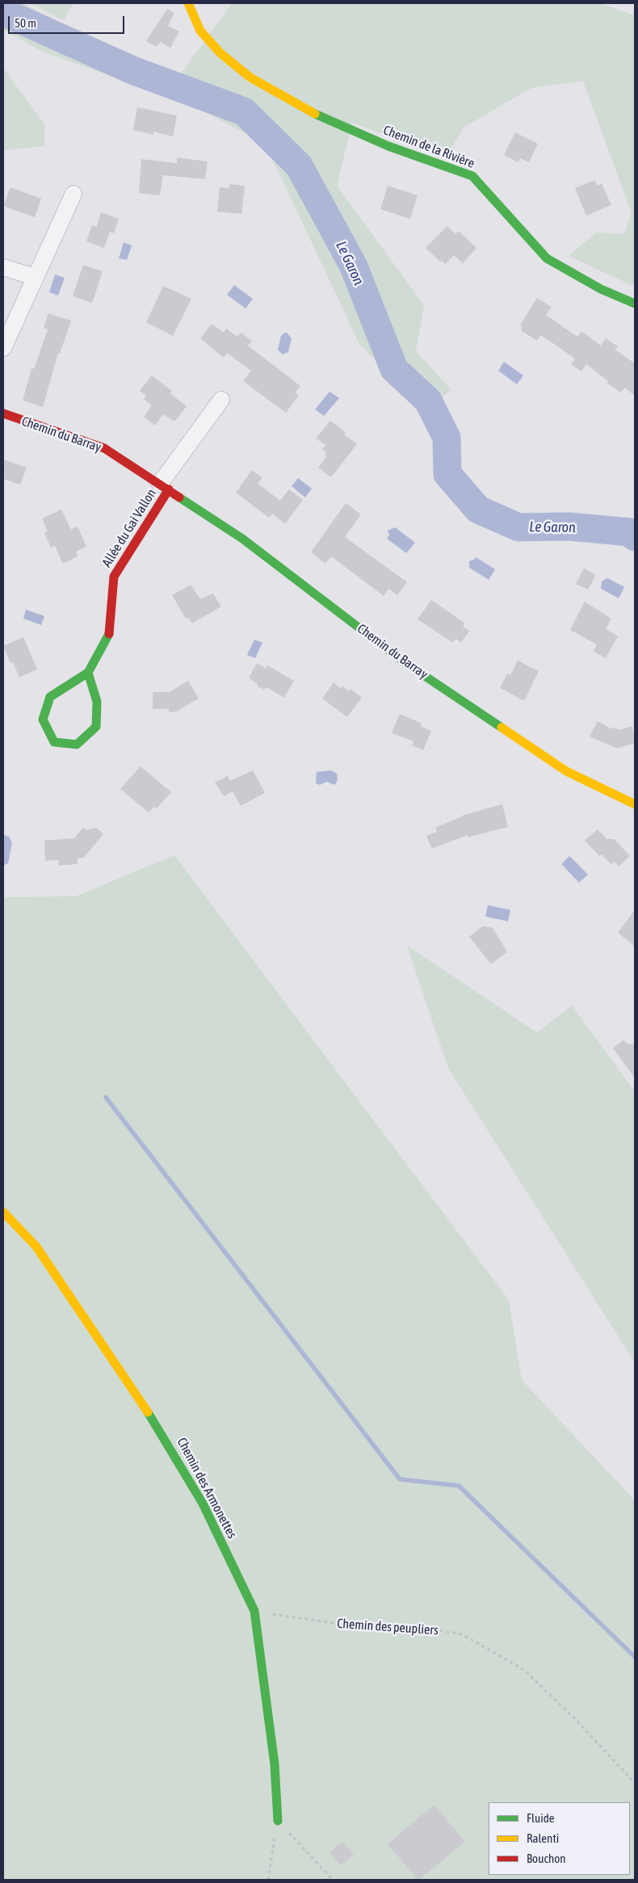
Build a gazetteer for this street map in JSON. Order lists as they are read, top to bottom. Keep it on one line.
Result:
{"streets":{"street":["Chemin de la Rivière","Chemin du Barray","Allée du Gai Vallon","Chemin des Armonettes"],"path":["Chemin des peupliers"]},"crossings":[["Chemin du Barray","Allée du Gai Vallon"],["Chemin des Armonettes","Chemin des peupliers"]],"water":["Le Garon"],"legend":["Fluide","Ralenti","Bouchon"],"scale_bar":"50 m"}
